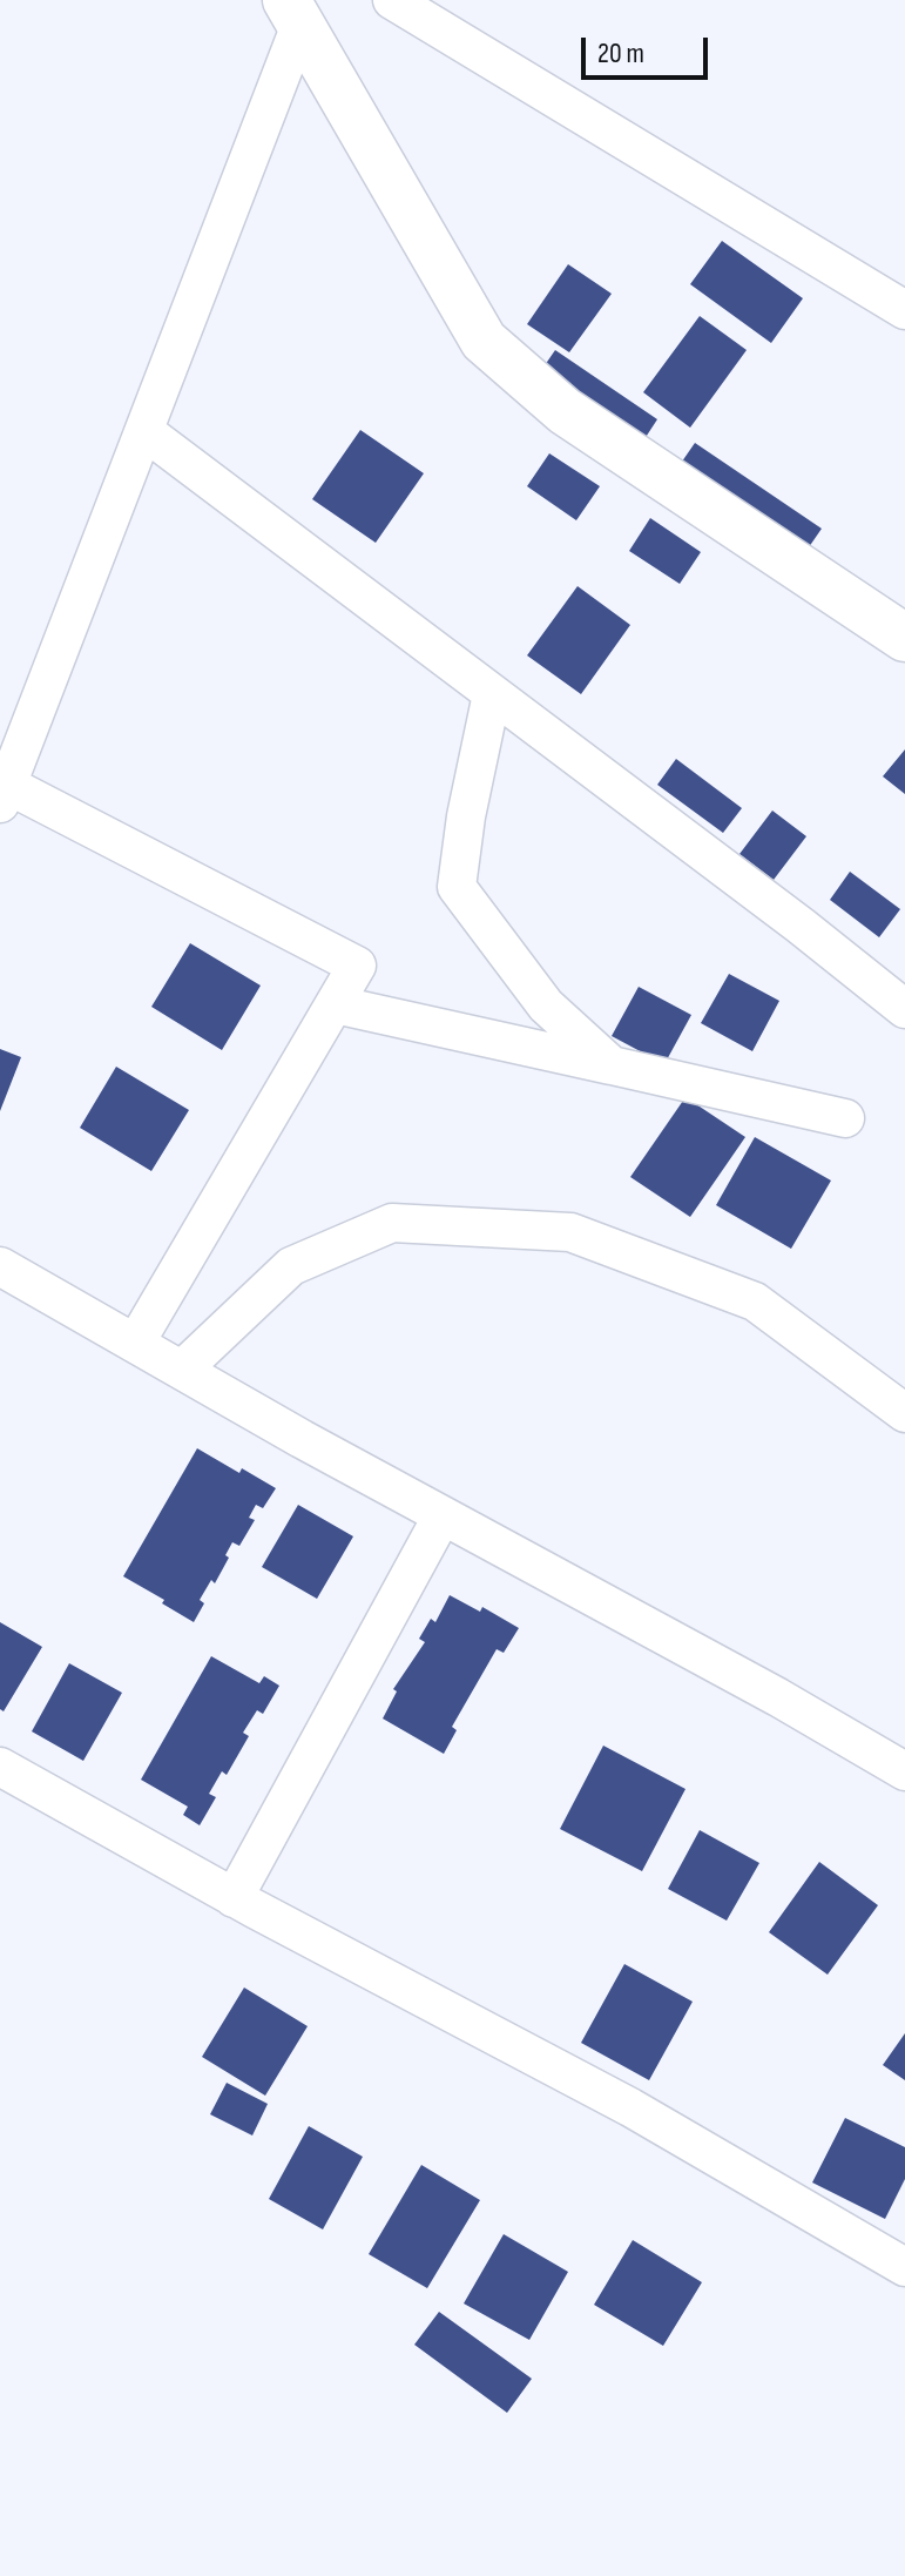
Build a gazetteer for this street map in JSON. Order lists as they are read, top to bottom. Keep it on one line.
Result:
{"scale_bar":"20 m"}
